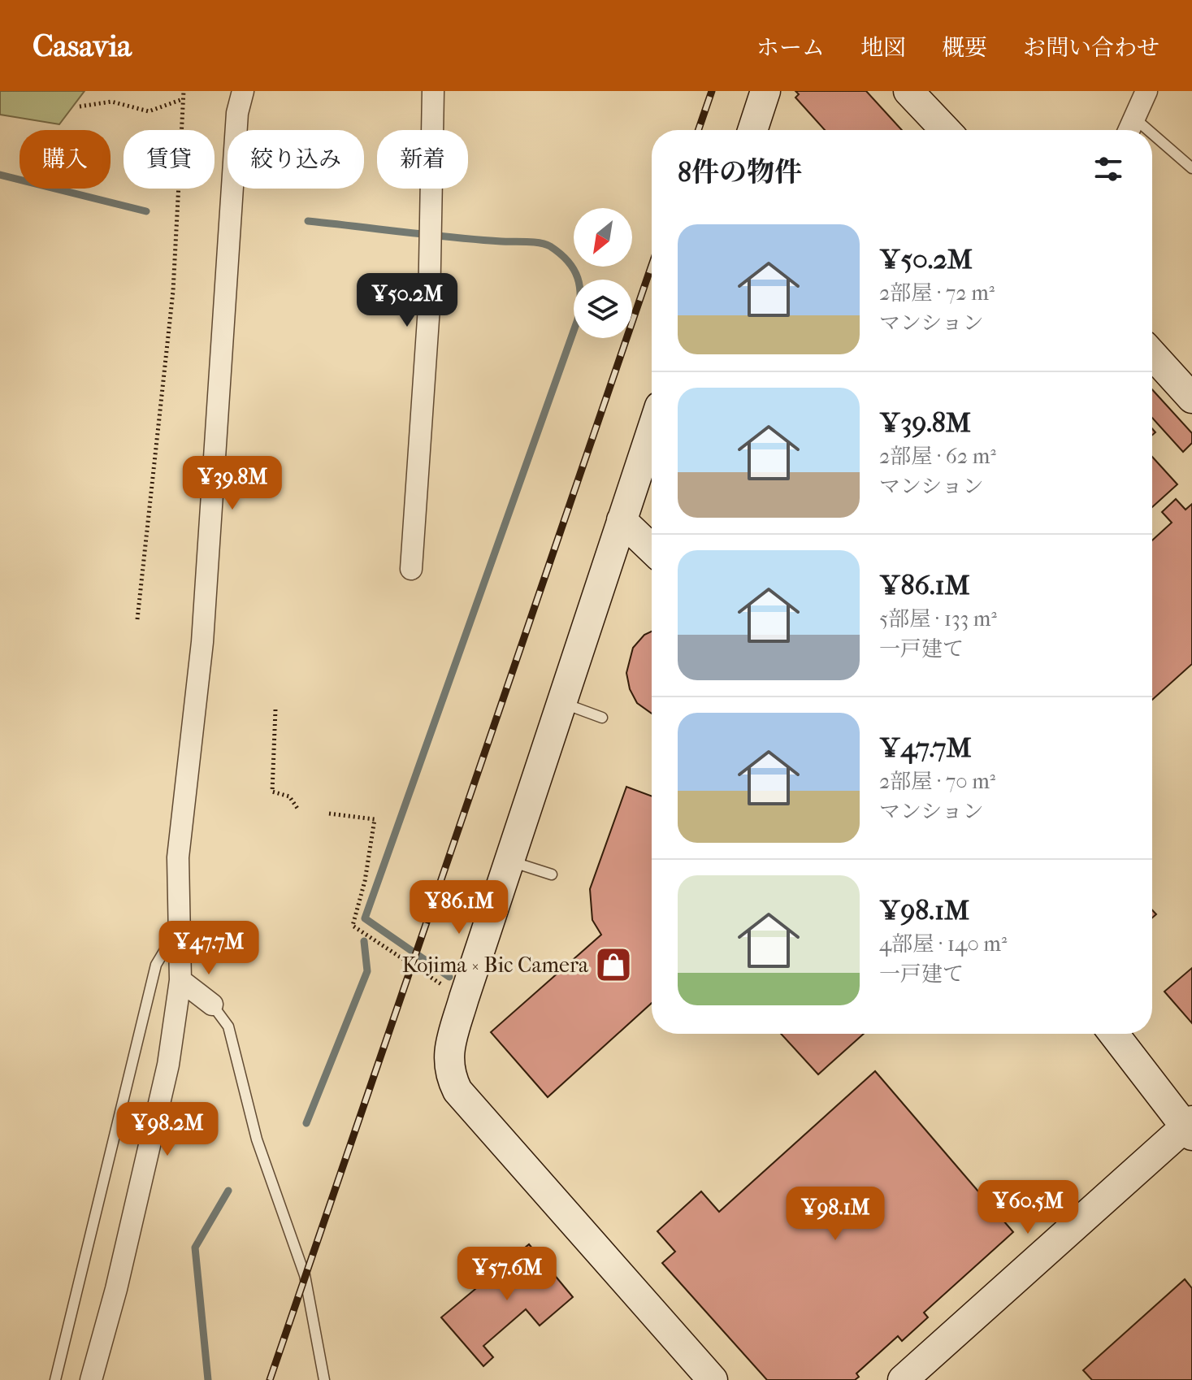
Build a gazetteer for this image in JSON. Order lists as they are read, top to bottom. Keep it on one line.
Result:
{"places":{"shop":["Kojima × Bic Camera"]},"north":"bottom left","page":{"header":"Casavia","nav":["ホーム","地図","概要","お問い合わせ"],"chip":["購入","賃貸","絞り込み","新着"],"heading":"8件の物件","list":[{"name":"¥50.2M","note":"2部屋 · 72 m² · マンション"},{"name":"¥39.8M","note":"2部屋 · 62 m² · マンション"},{"name":"¥86.1M","note":"5部屋 · 133 m² · 一戸建て"},{"name":"¥47.7M","note":"2部屋 · 70 m² · マンション"},{"name":"¥98.1M","note":"4部屋 · 140 m² · 一戸建て"}],"price":["¥50.2M","¥39.8M","¥86.1M","¥47.7M","¥98.2M","¥60.5M","¥98.1M","¥57.6M"]}}
